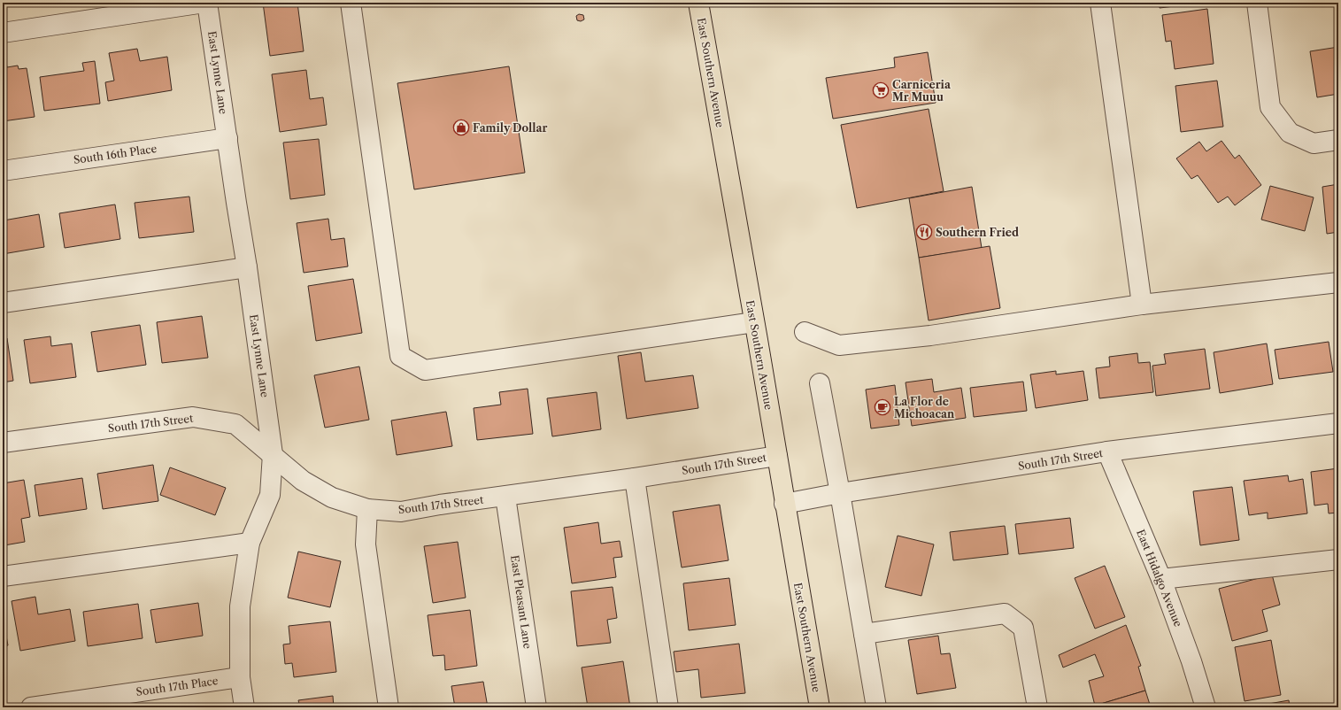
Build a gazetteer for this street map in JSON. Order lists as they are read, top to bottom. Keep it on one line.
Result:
{"streets":{"main road":["East Southern Avenue"],"street":["East Lynne Lane","South 16th Place","South 17th Street","East Hidalgo Avenue","East Pleasant Lane","South 17th Place"]},"crossings":[["East Lynne Lane","South 16th Place"],["East Lynne Lane","South 17th Street"],["East Lynne Lane","South 17th Place"],["East Southern Avenue","South 17th Street"],["South 17th Street","East Hidalgo Avenue"],["South 17th Street","East Pleasant Lane"]],"places":{"supermarket":["Carniceria Mr Muuu"],"shop":["Family Dollar"],"restaurant":["Southern Fried"],"cafe":["La Flor de Michoacan"]}}
